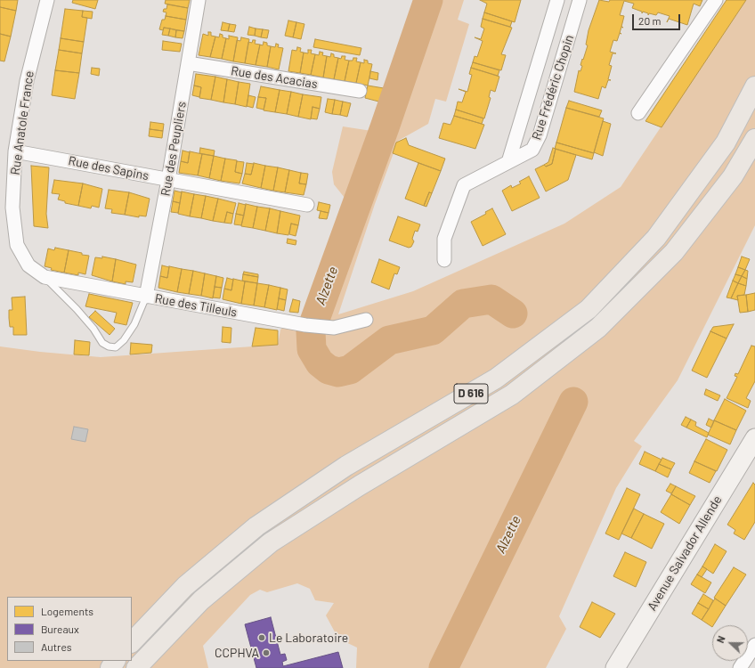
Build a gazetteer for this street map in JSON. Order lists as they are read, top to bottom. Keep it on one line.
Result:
{"streets":{"main road":["D 616","Avenue Salvador Allende"],"street":["Rue des Acacias","Rue Frédéric Chopin","Rue Anatole France","Rue des Peupliers","Rue des Sapins","Rue des Tilleuls"]},"crossings":[["Rue des Acacias","Rue des Peupliers"],["Rue Anatole France","Rue des Sapins"],["Rue Anatole France","Rue des Tilleuls"],["Rue des Peupliers","Rue des Sapins"],["Rue des Peupliers","Rue des Tilleuls"]],"water":["Alzette"],"places":["Le Laboratoire","CCPHVA"],"legend":["Logements","Bureaux","Autres"],"scale_bar":"20 m","north":"left"}
